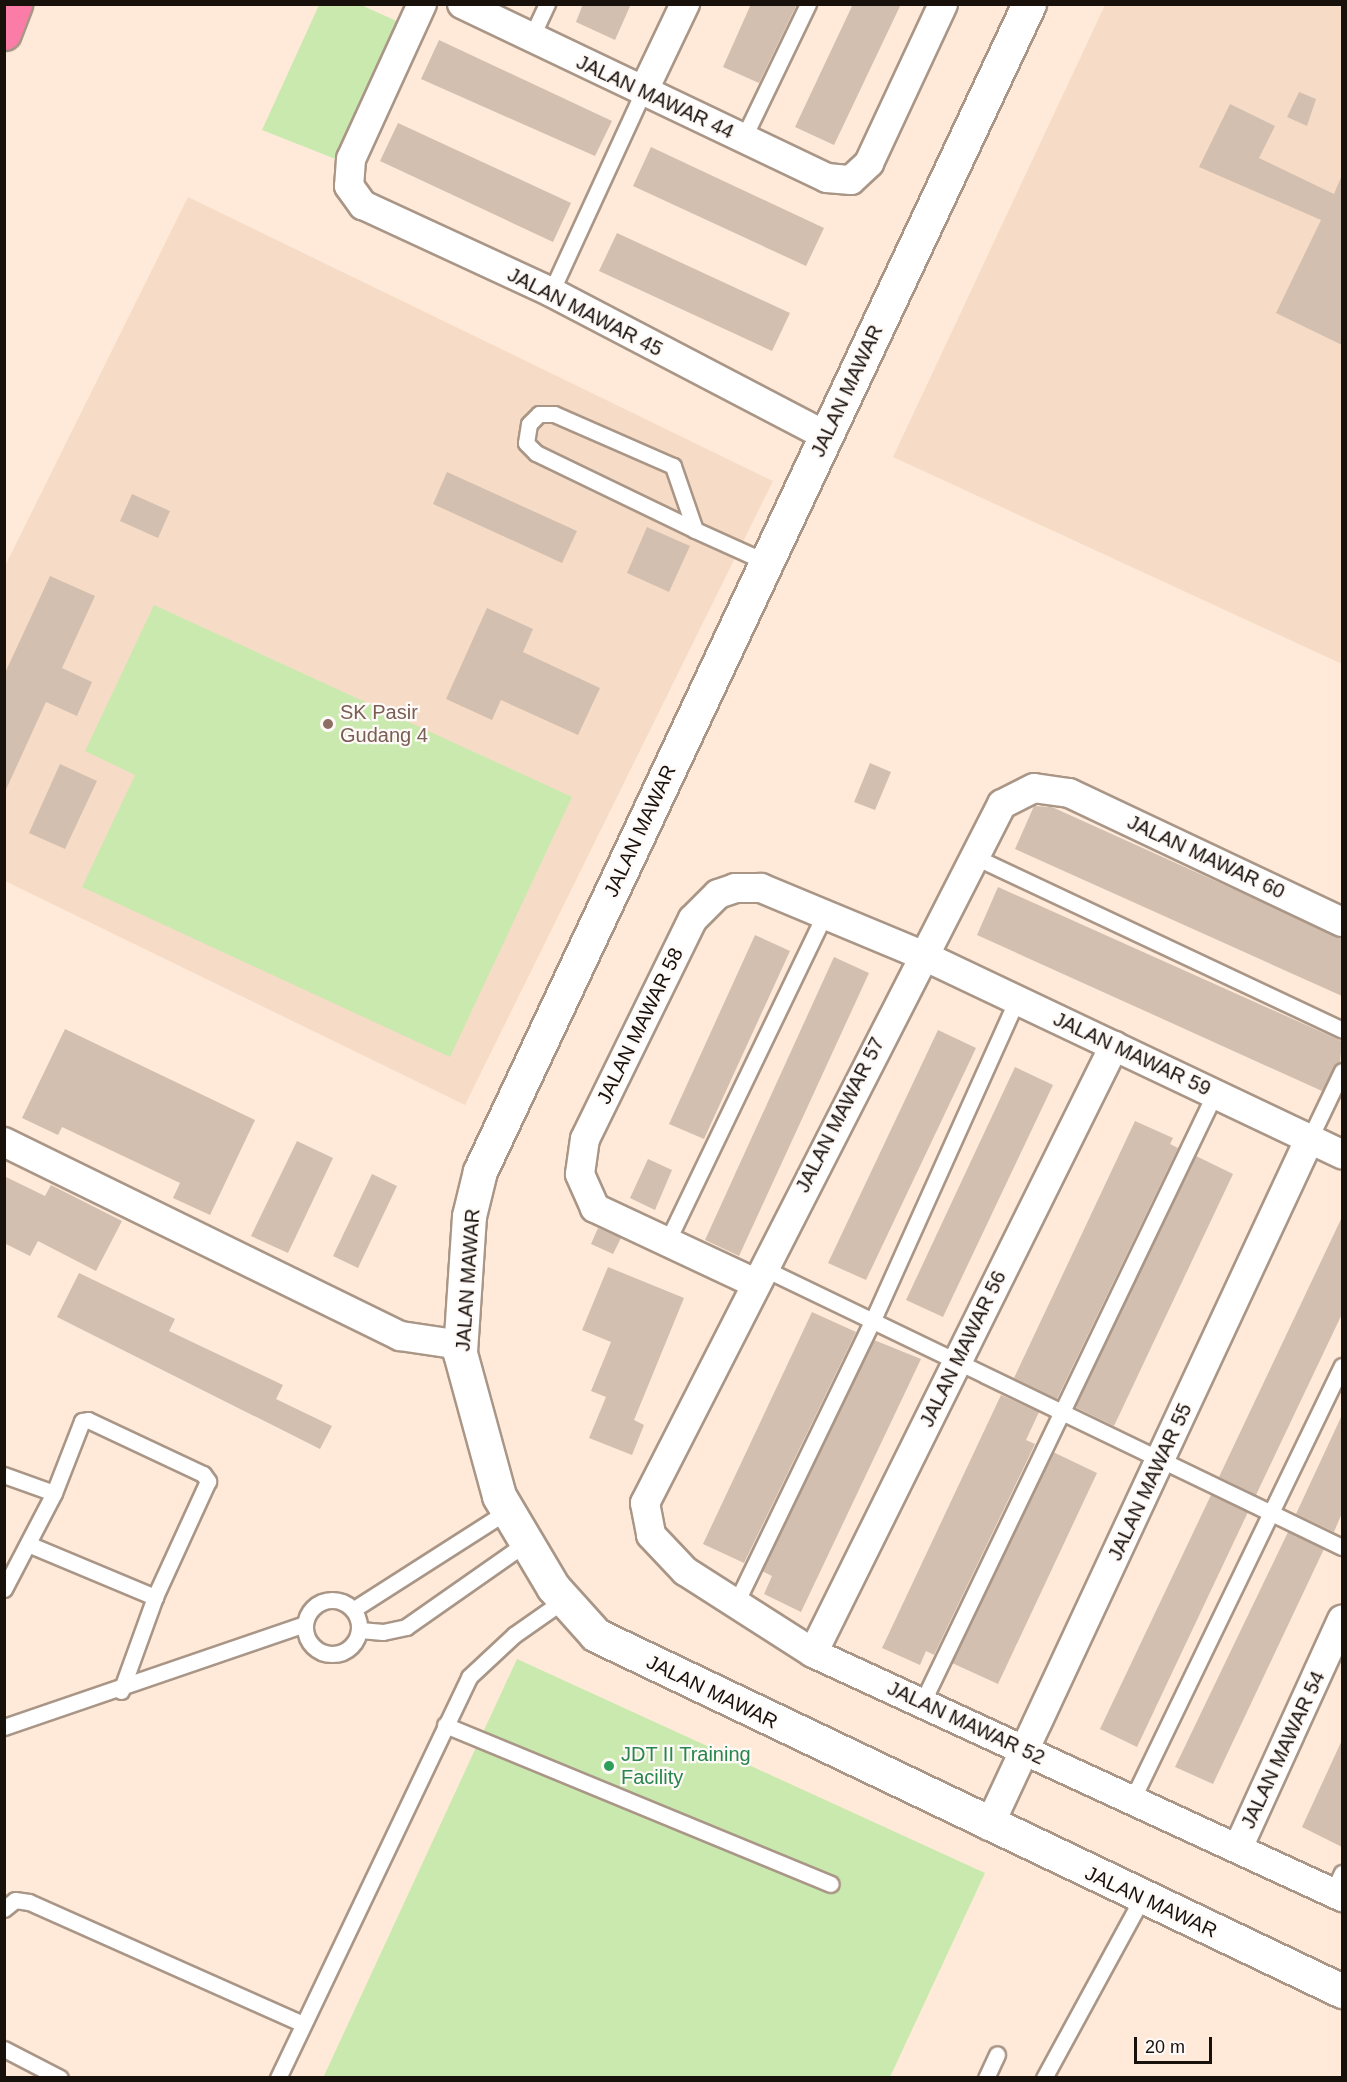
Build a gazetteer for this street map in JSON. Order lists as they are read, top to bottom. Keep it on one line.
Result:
{"streets":{"street":["JALAN MAWAR 44","JALAN MAWAR 45","JALAN MAWAR","JALAN MAWAR 60","JALAN MAWAR 58","JALAN MAWAR 59","JALAN MAWAR 57","JALAN MAWAR 56","JALAN MAWAR 55","JALAN MAWAR 52","JALAN MAWAR 54"]},"crossings":[["JALAN MAWAR 45","JALAN MAWAR"],["JALAN MAWAR","JALAN MAWAR 55"],["JALAN MAWAR 60","JALAN MAWAR 57"],["JALAN MAWAR 58","JALAN MAWAR 59"],["JALAN MAWAR 58","JALAN MAWAR 57"],["JALAN MAWAR 59","JALAN MAWAR 57"],["JALAN MAWAR 59","JALAN MAWAR 56"],["JALAN MAWAR 59","JALAN MAWAR 55"],["JALAN MAWAR 57","JALAN MAWAR 52"],["JALAN MAWAR 56","JALAN MAWAR 52"],["JALAN MAWAR 55","JALAN MAWAR 52"],["JALAN MAWAR 52","JALAN MAWAR 54"]],"places":["SK Pasir Gudang 4","JDT II Training Facility"],"scale_bar":"20 m"}
